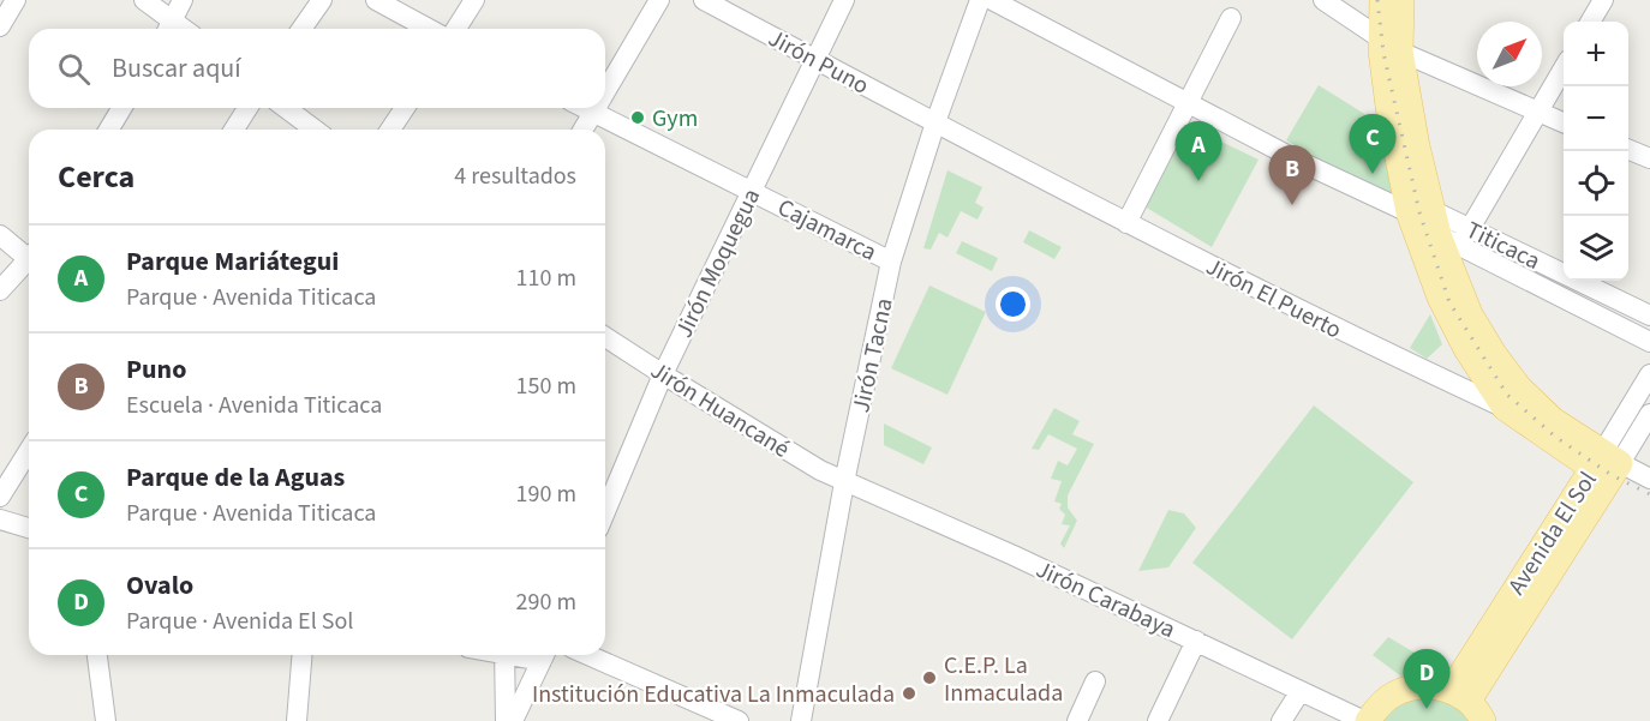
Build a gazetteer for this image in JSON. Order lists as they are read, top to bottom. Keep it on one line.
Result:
{"streets":{"main road":["Jirón El Puerto","Avenida El Sol"],"street":["Jirón Puno","Cajamarca","Titicaca","Jirón Moquegua","Jirón Tacna","Jirón Huancané","Jirón Carabaya"]},"crossings":[["Jirón Puno","Jirón Moquegua"],["Jirón Puno","Jirón El Puerto"],["Jirón Puno","Jirón Tacna"],["Cajamarca","Jirón Moquegua"],["Cajamarca","Jirón Tacna"],["Jirón Moquegua","Jirón Huancané"],["Jirón El Puerto","Jirón Tacna"],["Jirón El Puerto","Avenida El Sol"],["Jirón Tacna","Jirón Huancané"],["Jirón Tacna","Jirón Carabaya"],["Jirón Huancané","Jirón Carabaya"]],"places":["Gym","C.E.P. La Inmaculada","Institución Educativa La Inmaculada"],"north":"top right","page":{"map_buttons":["+","−"],"search":"Buscar aquí","pins":["C","A","B","D"],"heading":["Cerca","4 resultados"],"list":[{"mark":"A","name":"Parque Mariátegui","note":"Parque · Avenida Titicaca","value":"110 m"},{"mark":"B","name":"Puno","note":"Escuela · Avenida Titicaca","value":"150 m"},{"mark":"C","name":"Parque de la Aguas","note":"Parque · Avenida Titicaca","value":"190 m"},{"mark":"D","name":"Ovalo","note":"Parque · Avenida El Sol","value":"290 m"}]}}
